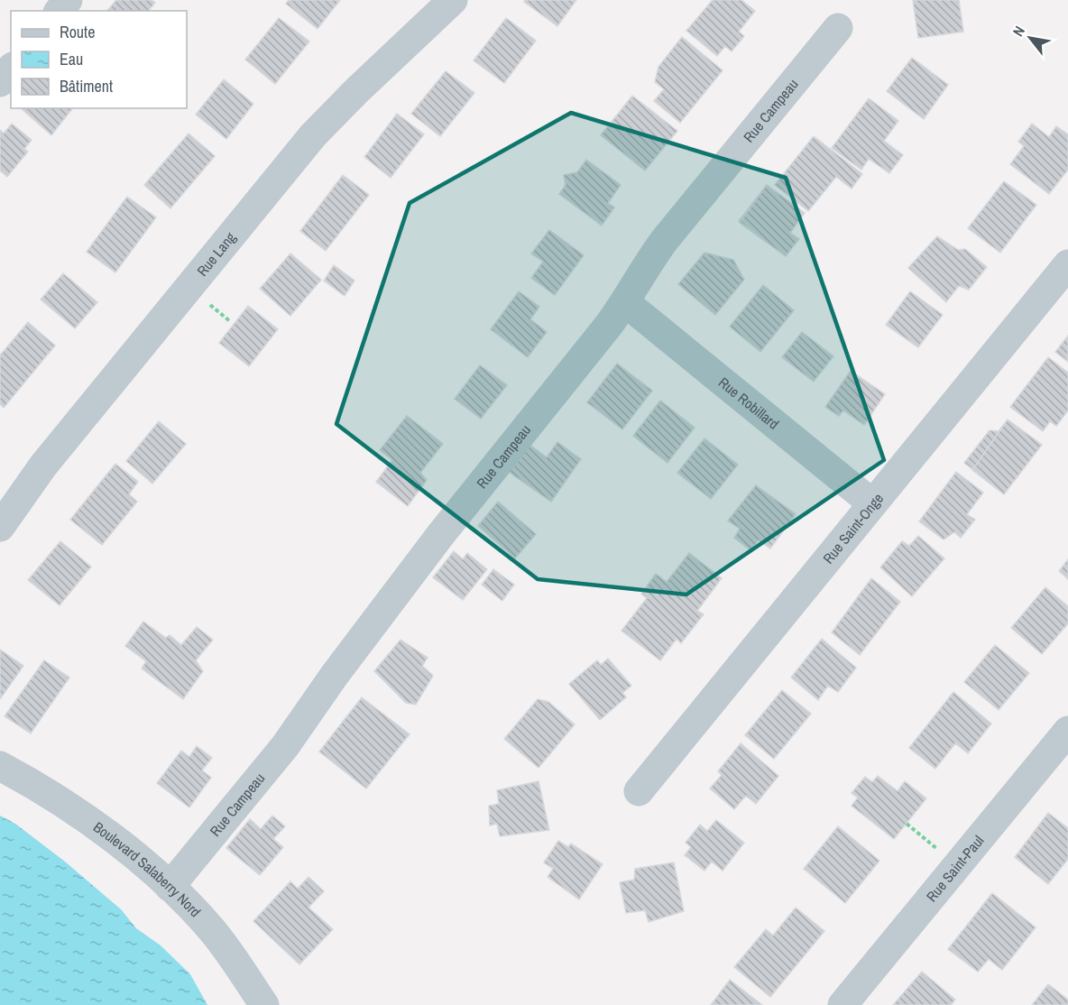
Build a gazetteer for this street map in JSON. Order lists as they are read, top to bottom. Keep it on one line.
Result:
{"streets":{"street":["Rue Campeau","Rue Lang","Rue Robillard","Rue Saint-Onge","Rue Saint-Paul","Boulevard Salaberry Nord"]},"crossings":[["Rue Campeau","Rue Robillard"],["Rue Campeau","Boulevard Salaberry Nord"],["Rue Robillard","Rue Saint-Onge"]],"legend":["Route","Eau","Bâtiment"],"north":"top left"}
